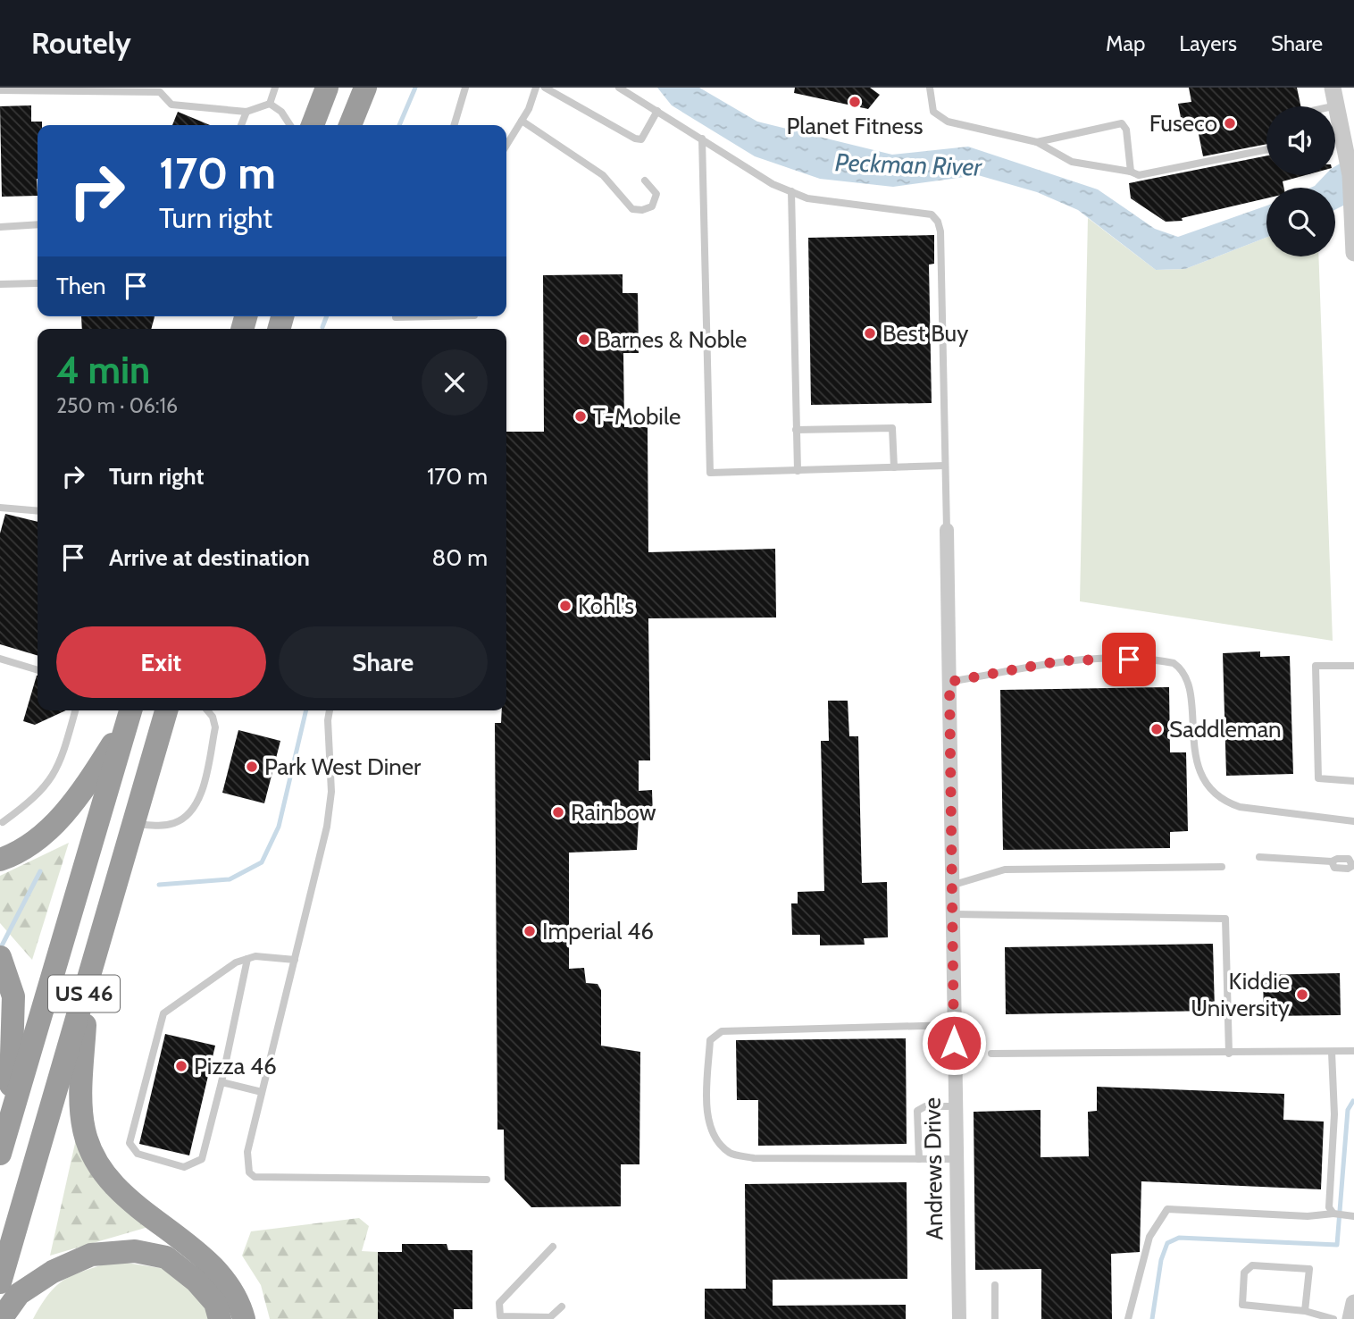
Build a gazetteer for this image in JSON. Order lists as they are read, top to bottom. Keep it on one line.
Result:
{"streets":{"highway":["US 46"],"street":["Andrews Drive"]},"water":["Peckman River"],"places":["Planet Fitness","Fuseco","Best Buy","Barnes & Noble","T-Mobile","Kohl's","Saddleman","Park West Diner","Rainbow","Imperial 46","Kiddie University","Pizza 46"],"page":{"header":"Routely","nav":["Map","Layers","Share"],"turn":["170 m","Turn right"],"then":"Then","heading":["4 min","250 m · 06:16"],"list":[{"name":"Turn right","value":"170 m"},{"name":"Arrive at destination","value":"80 m"}],"buttons":["Exit","Share"]}}
